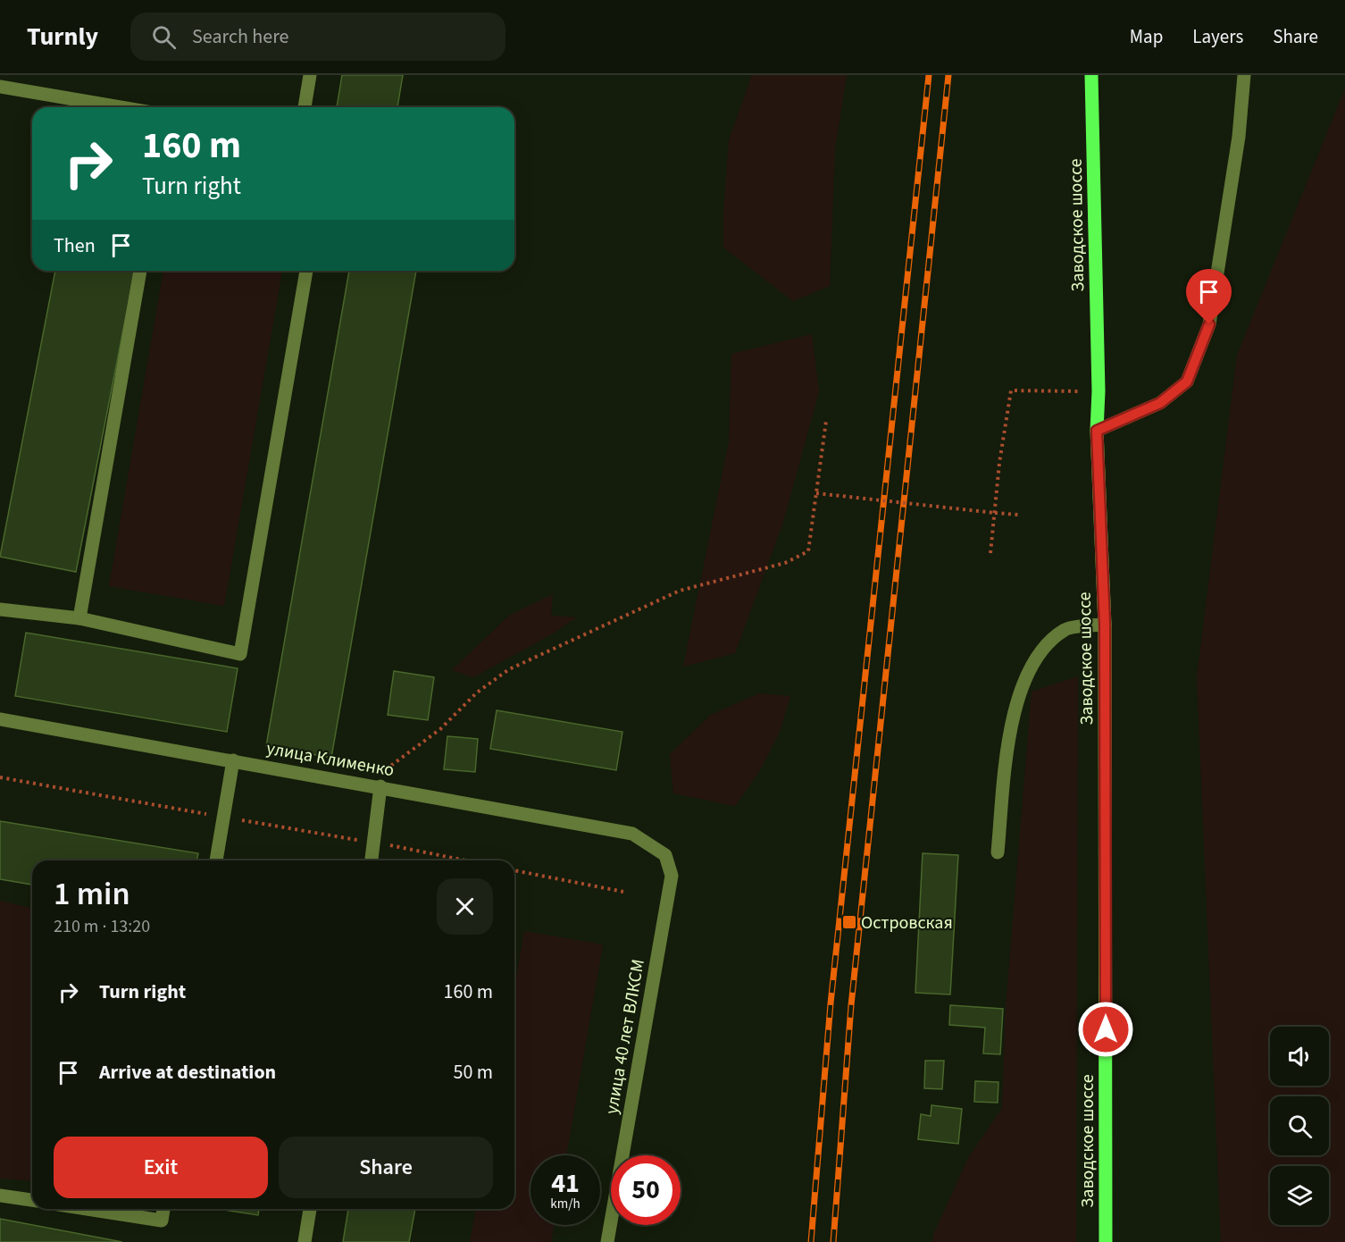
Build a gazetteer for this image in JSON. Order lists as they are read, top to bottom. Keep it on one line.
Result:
{"streets":{"main road":["Заводское шоссе"],"street":["улица Клименко","улица 40 лет ВЛКСМ"]},"crossings":[["улица Клименко","улица 40 лет ВЛКСМ"]],"places":{"transit":["Островская"]},"page":{"header":"Turnly","search":"Search here","nav":["Map","Layers","Share"],"turn":["160 m","Turn right"],"then":"Then","heading":["1 min","210 m · 13:20"],"list":[{"name":"Turn right","value":"160 m"},{"name":"Arrive at destination","value":"50 m"}],"buttons":["Exit","Share"],"speed":"41 km/h","limit":"50"}}
